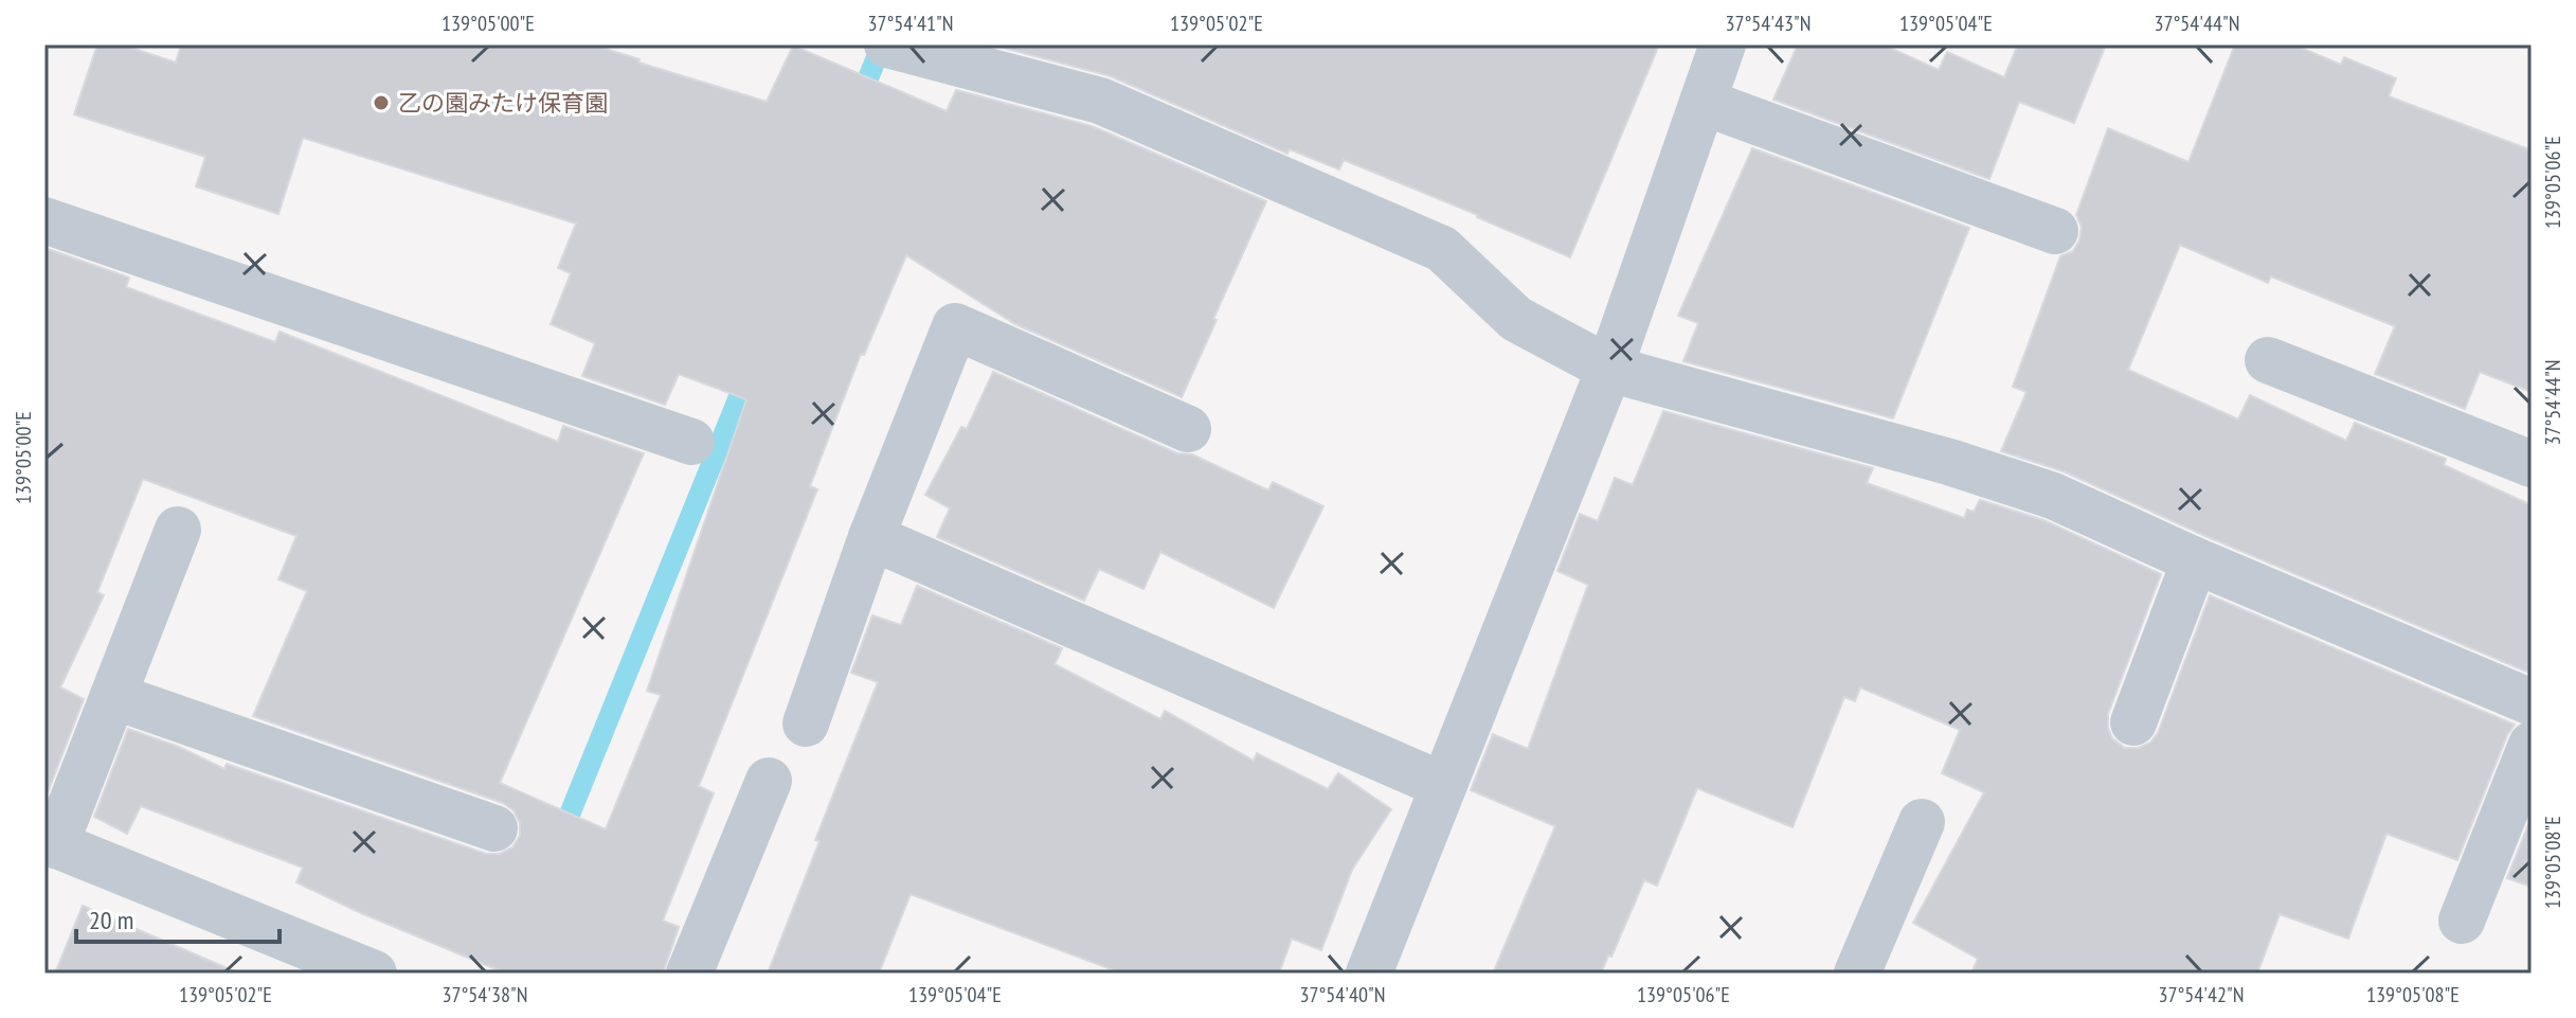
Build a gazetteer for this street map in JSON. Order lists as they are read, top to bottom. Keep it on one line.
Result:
{"places":["乙の園みたけ保育園"],"scale_bar":"20 m","coordinates":["139°05'00\"E","37°54'41\"N","139°05'02\"E","37°54'43\"N","139°05'04\"E","37°54'44\"N","139°05'06\"E","139°05'08\"E","37°54'38\"N","37°54'40\"N","37°54'42\"N"]}
